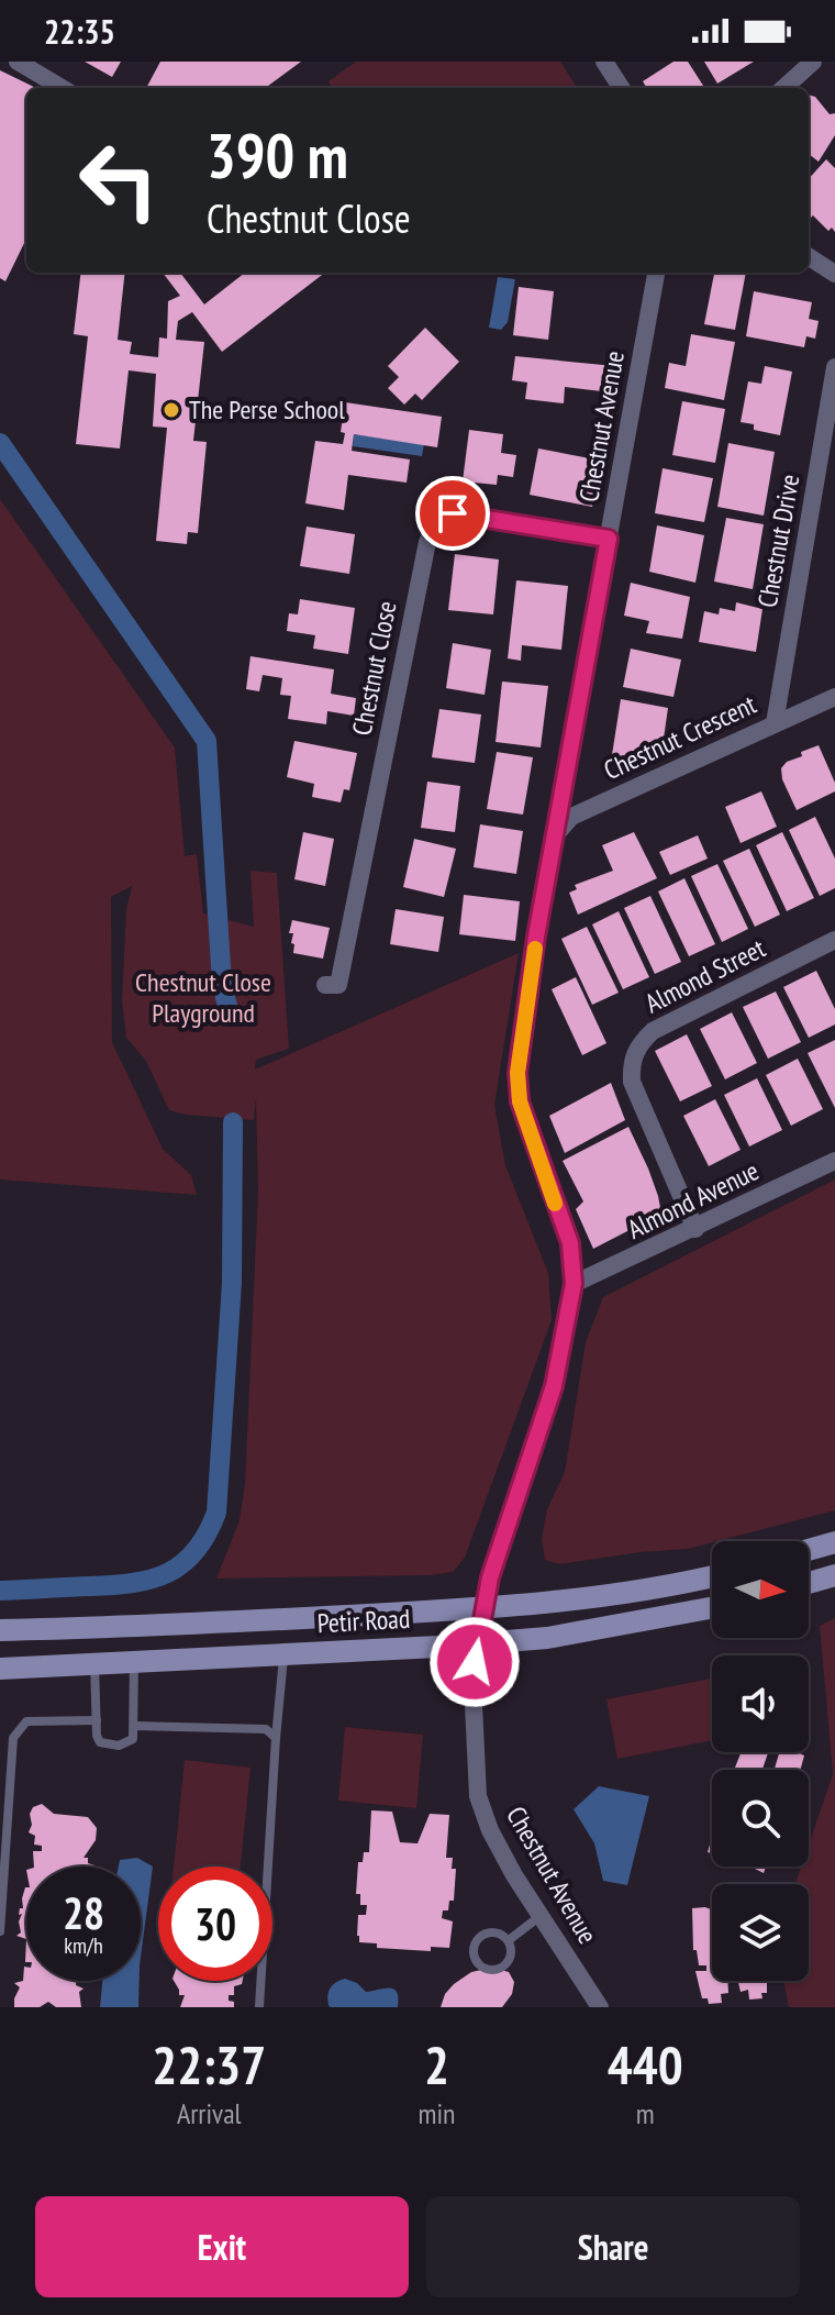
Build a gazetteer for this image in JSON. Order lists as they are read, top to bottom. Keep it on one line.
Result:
{"streets":{"main road":["Petir Road"],"street":["Chestnut Avenue","Chestnut Drive","Chestnut Close","Chestnut Crescent","Almond Street","Almond Avenue"]},"crossings":[["Chestnut Avenue","Chestnut Close"],["Chestnut Avenue","Chestnut Crescent"],["Chestnut Avenue","Almond Avenue"],["Chestnut Avenue","Petir Road"],["Chestnut Drive","Chestnut Crescent"],["Almond Street","Almond Avenue"]],"parks":["Chestnut Close Playground"],"places":["The Perse School"],"north":"right","page":{"status":"22:35","turn":["390 m","Chestnut Close"],"speed":"28 km/h","limit":"30","eta":["22:37","Arrival","2","min","440","m"],"buttons":["Exit","Share"]}}
